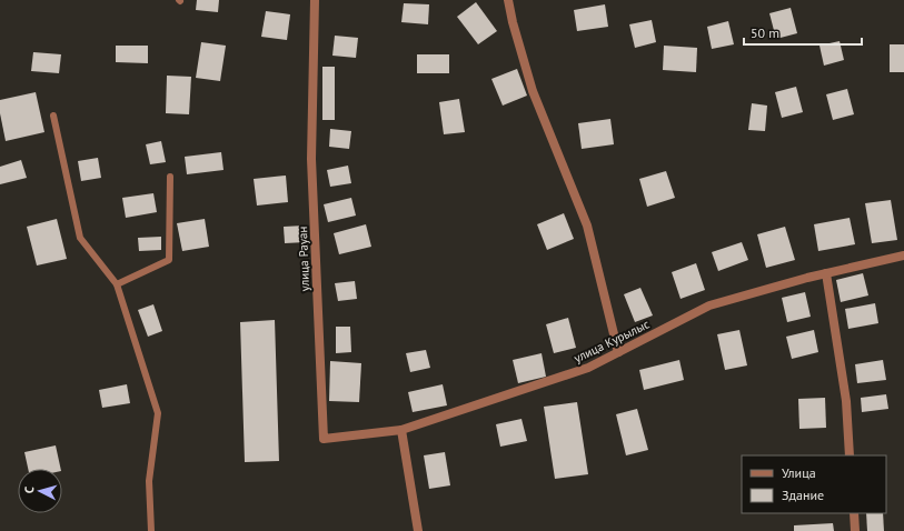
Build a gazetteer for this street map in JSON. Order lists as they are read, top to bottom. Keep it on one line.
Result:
{"streets":{"street":["улица Рауан","улица Курылыс"]},"crossings":[["улица Рауан","улица Курылыс"]],"legend":["Улица","Здание"],"scale_bar":"50 m","north":"left"}
